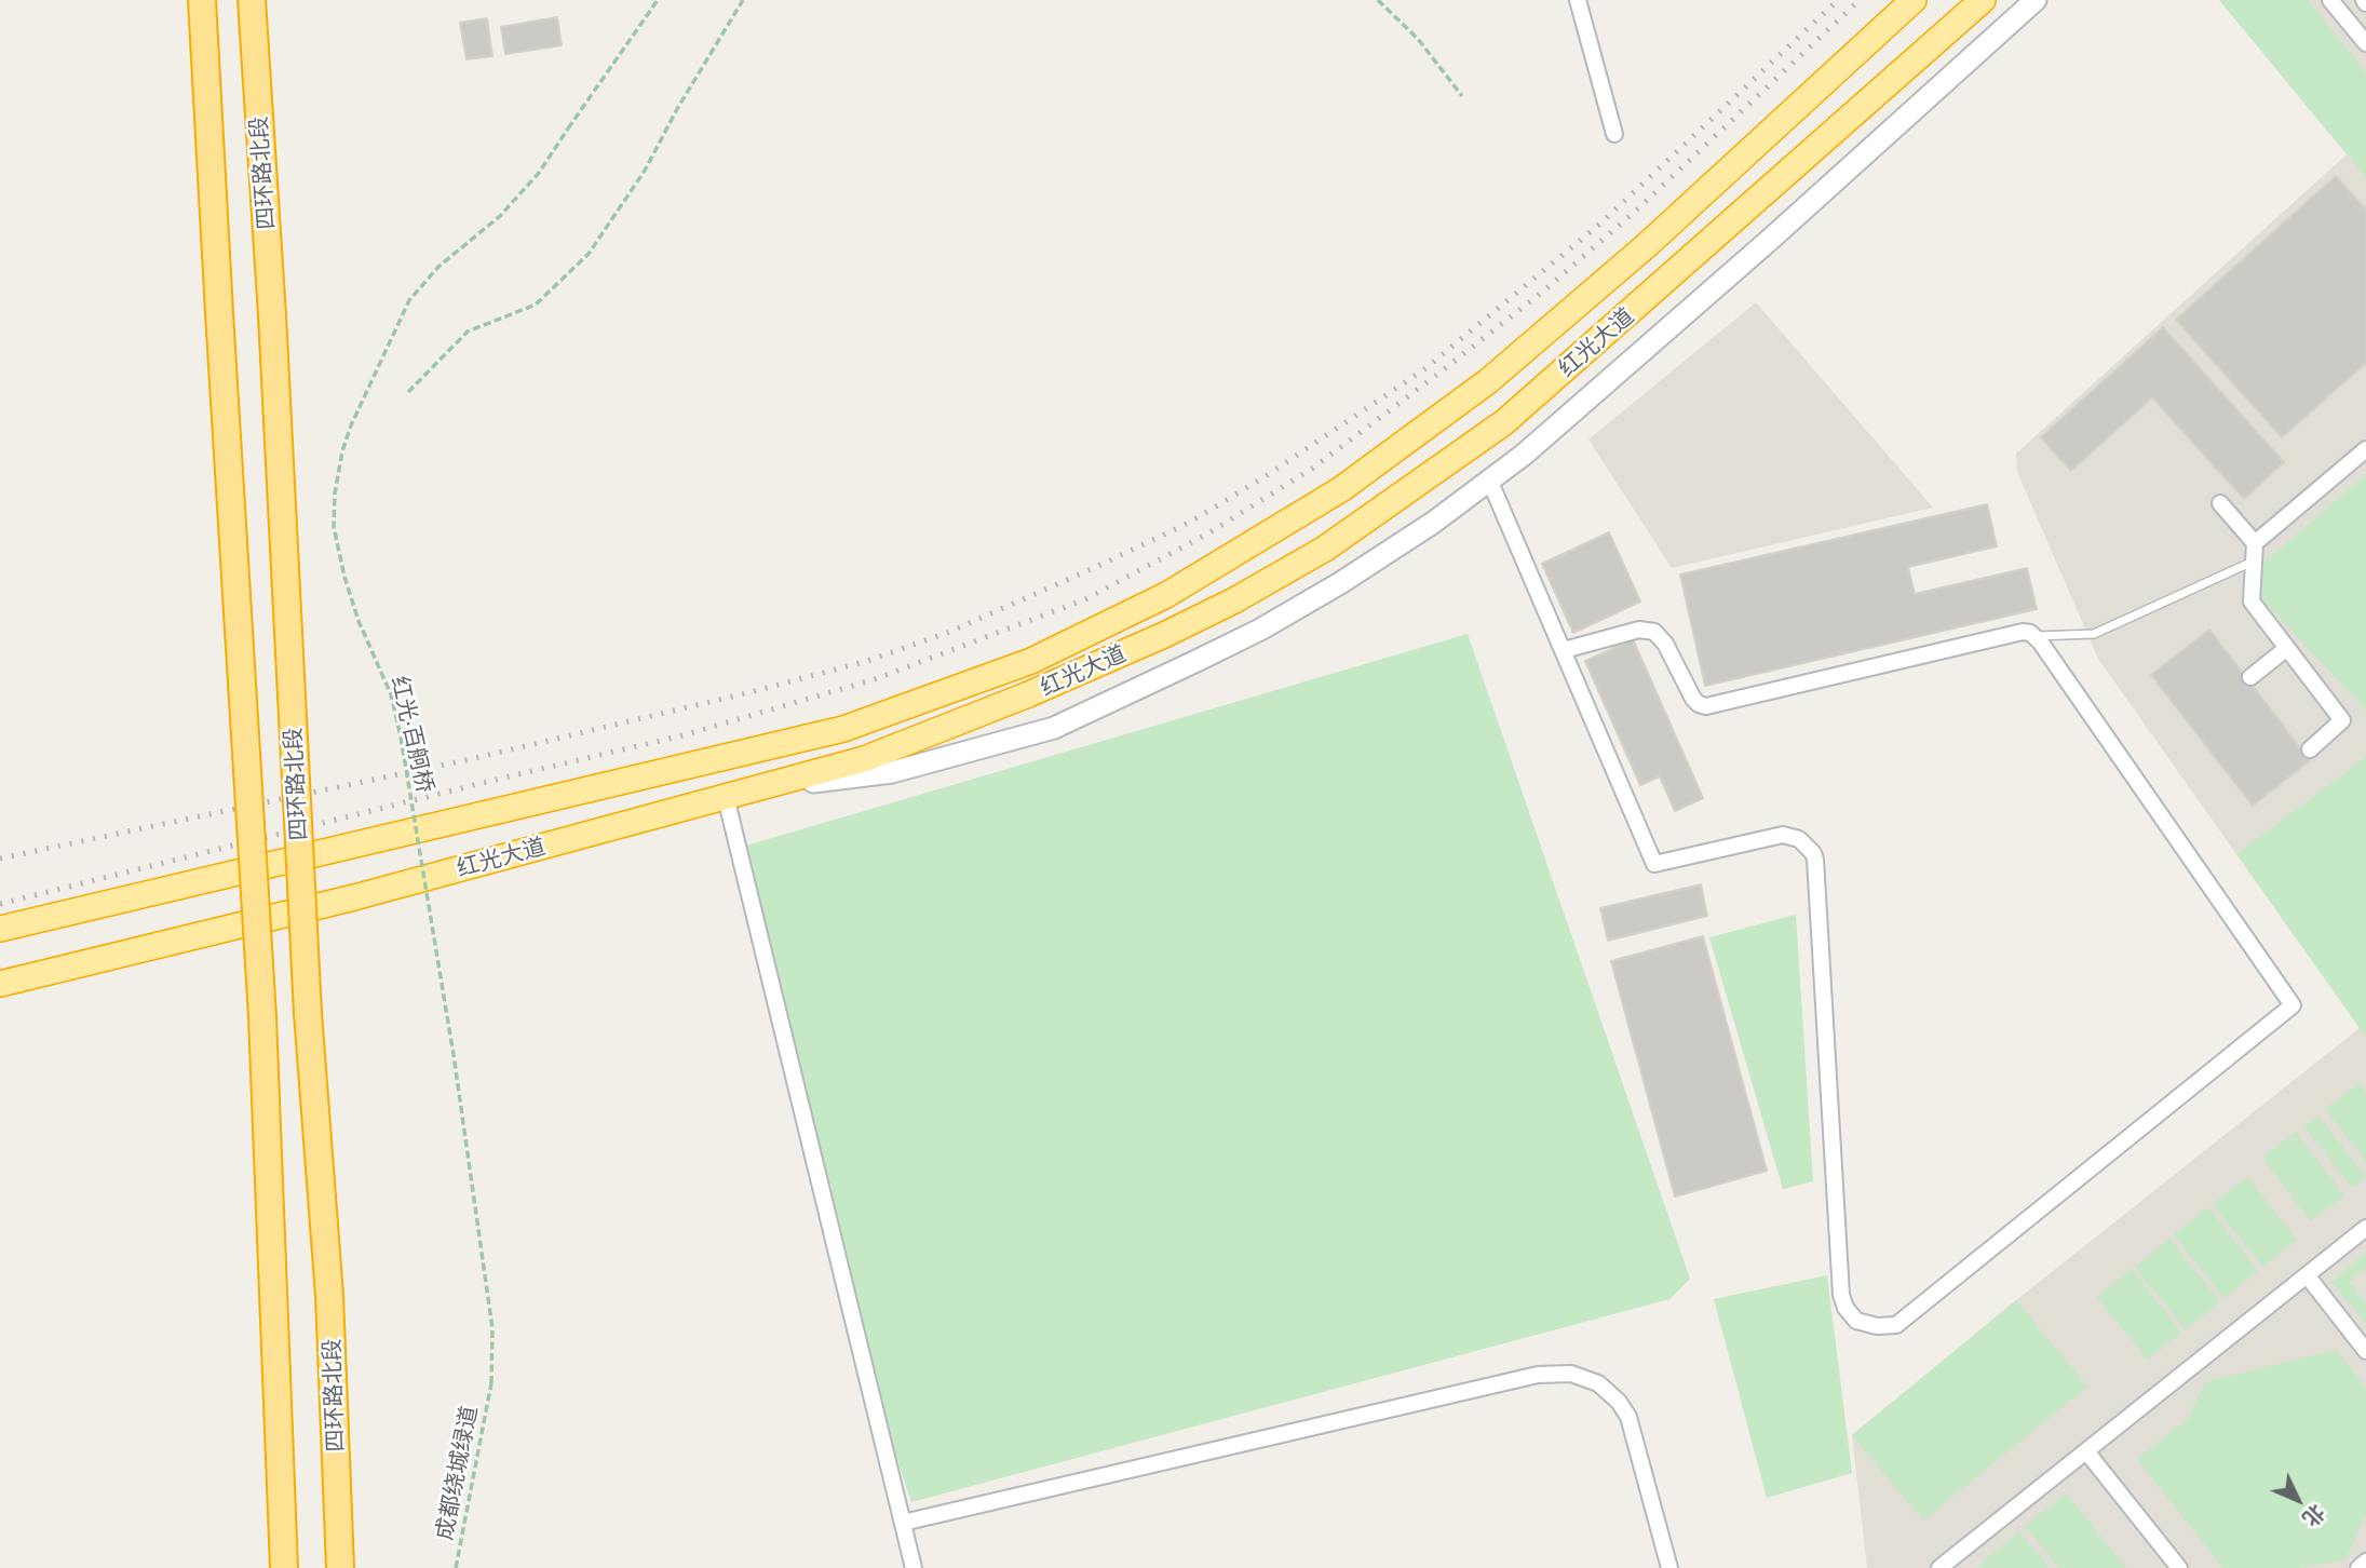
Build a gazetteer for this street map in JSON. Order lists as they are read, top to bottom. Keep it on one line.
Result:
{"streets":{"highway":["四环路北段","红光大道"],"path":["红光·百舸桥","成都绕城绿道"]},"crossings":[["红光·百舸桥","成都绕城绿道"]],"north":"bottom right"}
